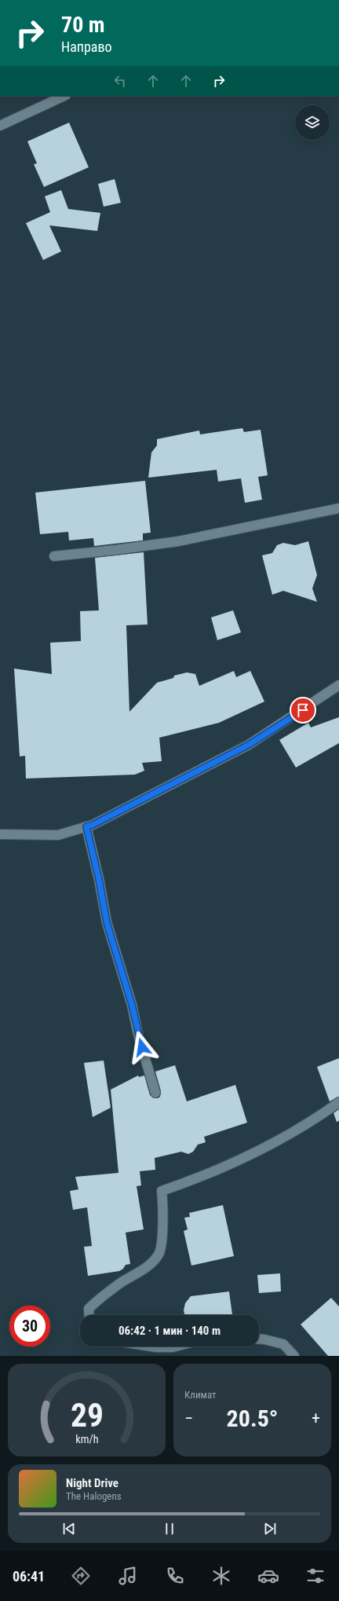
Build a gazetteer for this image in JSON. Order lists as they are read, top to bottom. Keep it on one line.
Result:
{"page":{"turn":["70 m","Направо"],"limit":"30","trip":"06:42 · 1 мин · 140 m","tile":"Климат","heat":["−","20.5°","+"],"song":["Night Drive","The Halogens"],"tabs":"06:41","gauge":["29","km/h"]}}
